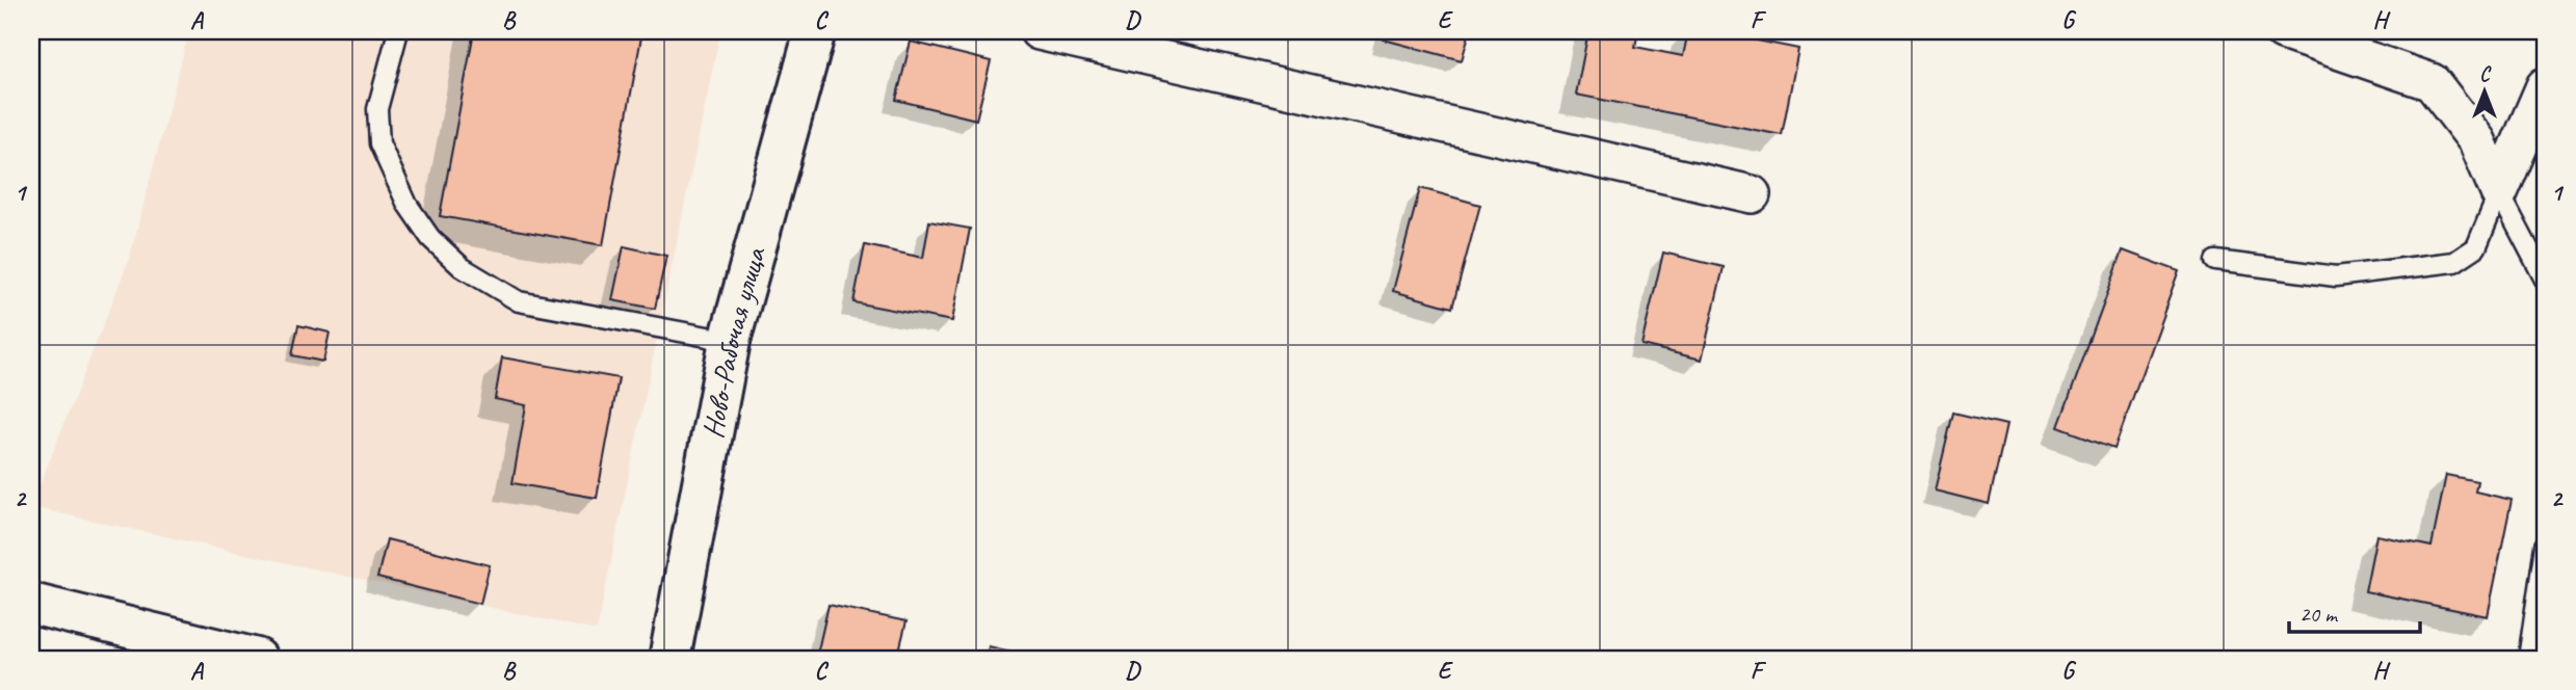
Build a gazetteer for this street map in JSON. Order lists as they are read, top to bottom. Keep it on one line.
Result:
{"streets":{"street":["Ново-Рабочая улица"]},"scale_bar":"20 m","north":"top","grid":{"columns":["A","B","C","D","E","F","G","H"],"rows":["1","2"]}}
